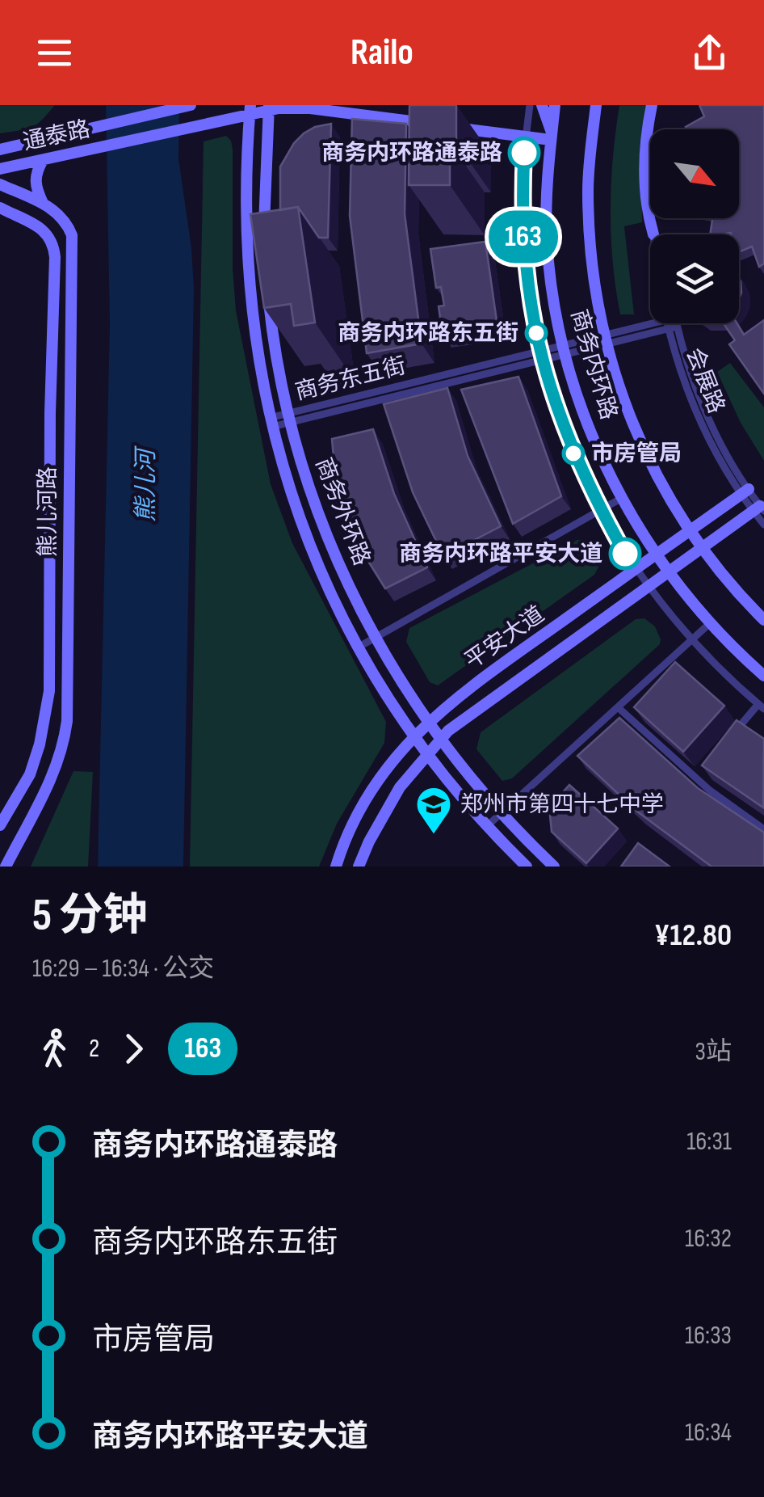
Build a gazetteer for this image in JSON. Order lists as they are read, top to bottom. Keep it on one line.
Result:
{"streets":{"street":["通泰路","商务内环路","商务东五街","会展路","熊儿河路","商务外环路","平安大道"]},"crossings":[["通泰路","商务内环路"],["通泰路","商务外环路"],["商务内环路","商务东五街"],["商务内环路","平安大道"],["商务东五街","会展路"],["商务东五街","商务外环路"],["会展路","平安大道"],["商务外环路","平安大道"]],"water":["熊儿河"],"places":{"other":["商务内环路通泰路","商务内环路东五街","市房管局","商务内环路平安大道"],"school or university":["郑州市第四十七中学"]},"lines":["bus line 163"],"north":"bottom right","page":{"header":"Railo","on_map":"163","heading":["5 分钟","16:29 – 16:34 · 公交","¥12.80"],"legs":["2","163","3站"],"list":[{"name":"商务内环路通泰路","value":"16:31"},{"name":"商务内环路东五街","value":"16:32"},{"name":"市房管局","value":"16:33"},{"name":"商务内环路平安大道","value":"16:34"}]}}
